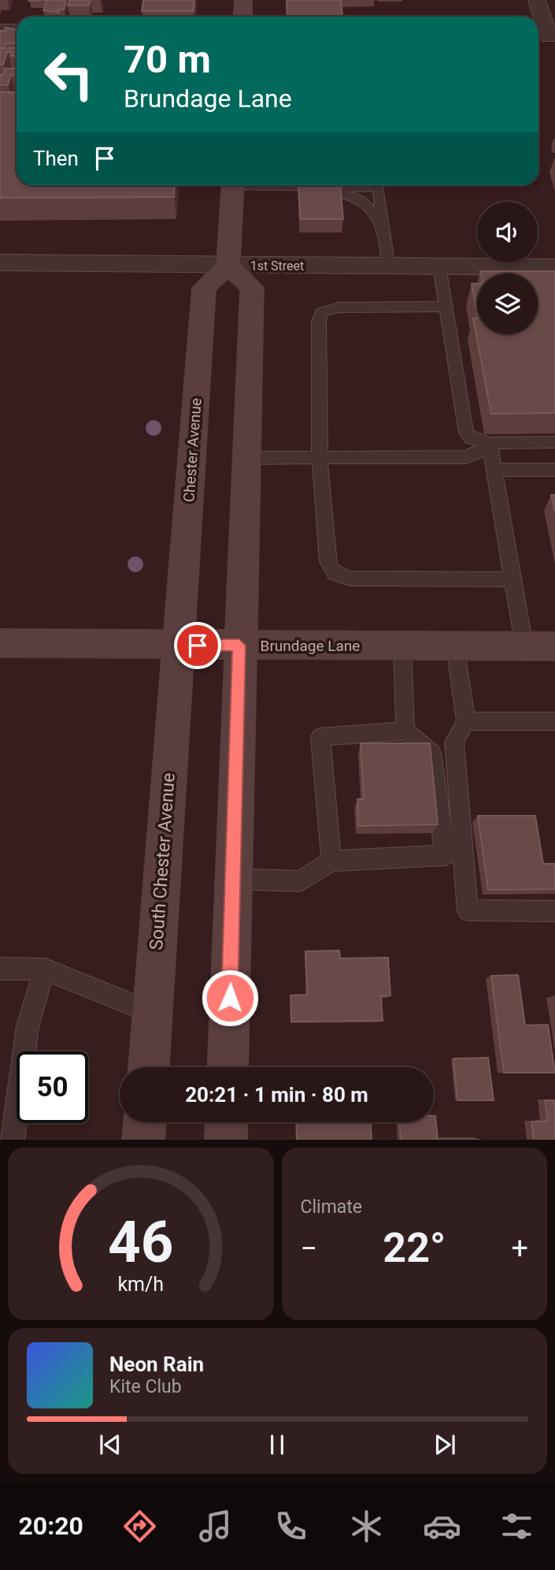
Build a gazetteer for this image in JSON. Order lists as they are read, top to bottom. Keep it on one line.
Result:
{"streets":{"main road":["Chester Avenue","Brundage Lane","South Chester Avenue"],"street":["1st Street"]},"crossings":[["1st Street","Chester Avenue"],["Chester Avenue","Brundage Lane"],["Chester Avenue","South Chester Avenue"],["Brundage Lane","South Chester Avenue"]],"page":{"turn":["70 m","Brundage Lane"],"then":"Then","limit":"50","trip":"20:21 · 1 min · 80 m","tile":"Climate","heat":["−","22°","+"],"song":["Neon Rain","Kite Club"],"tabs":"20:20","gauge":["46","km/h"]}}
